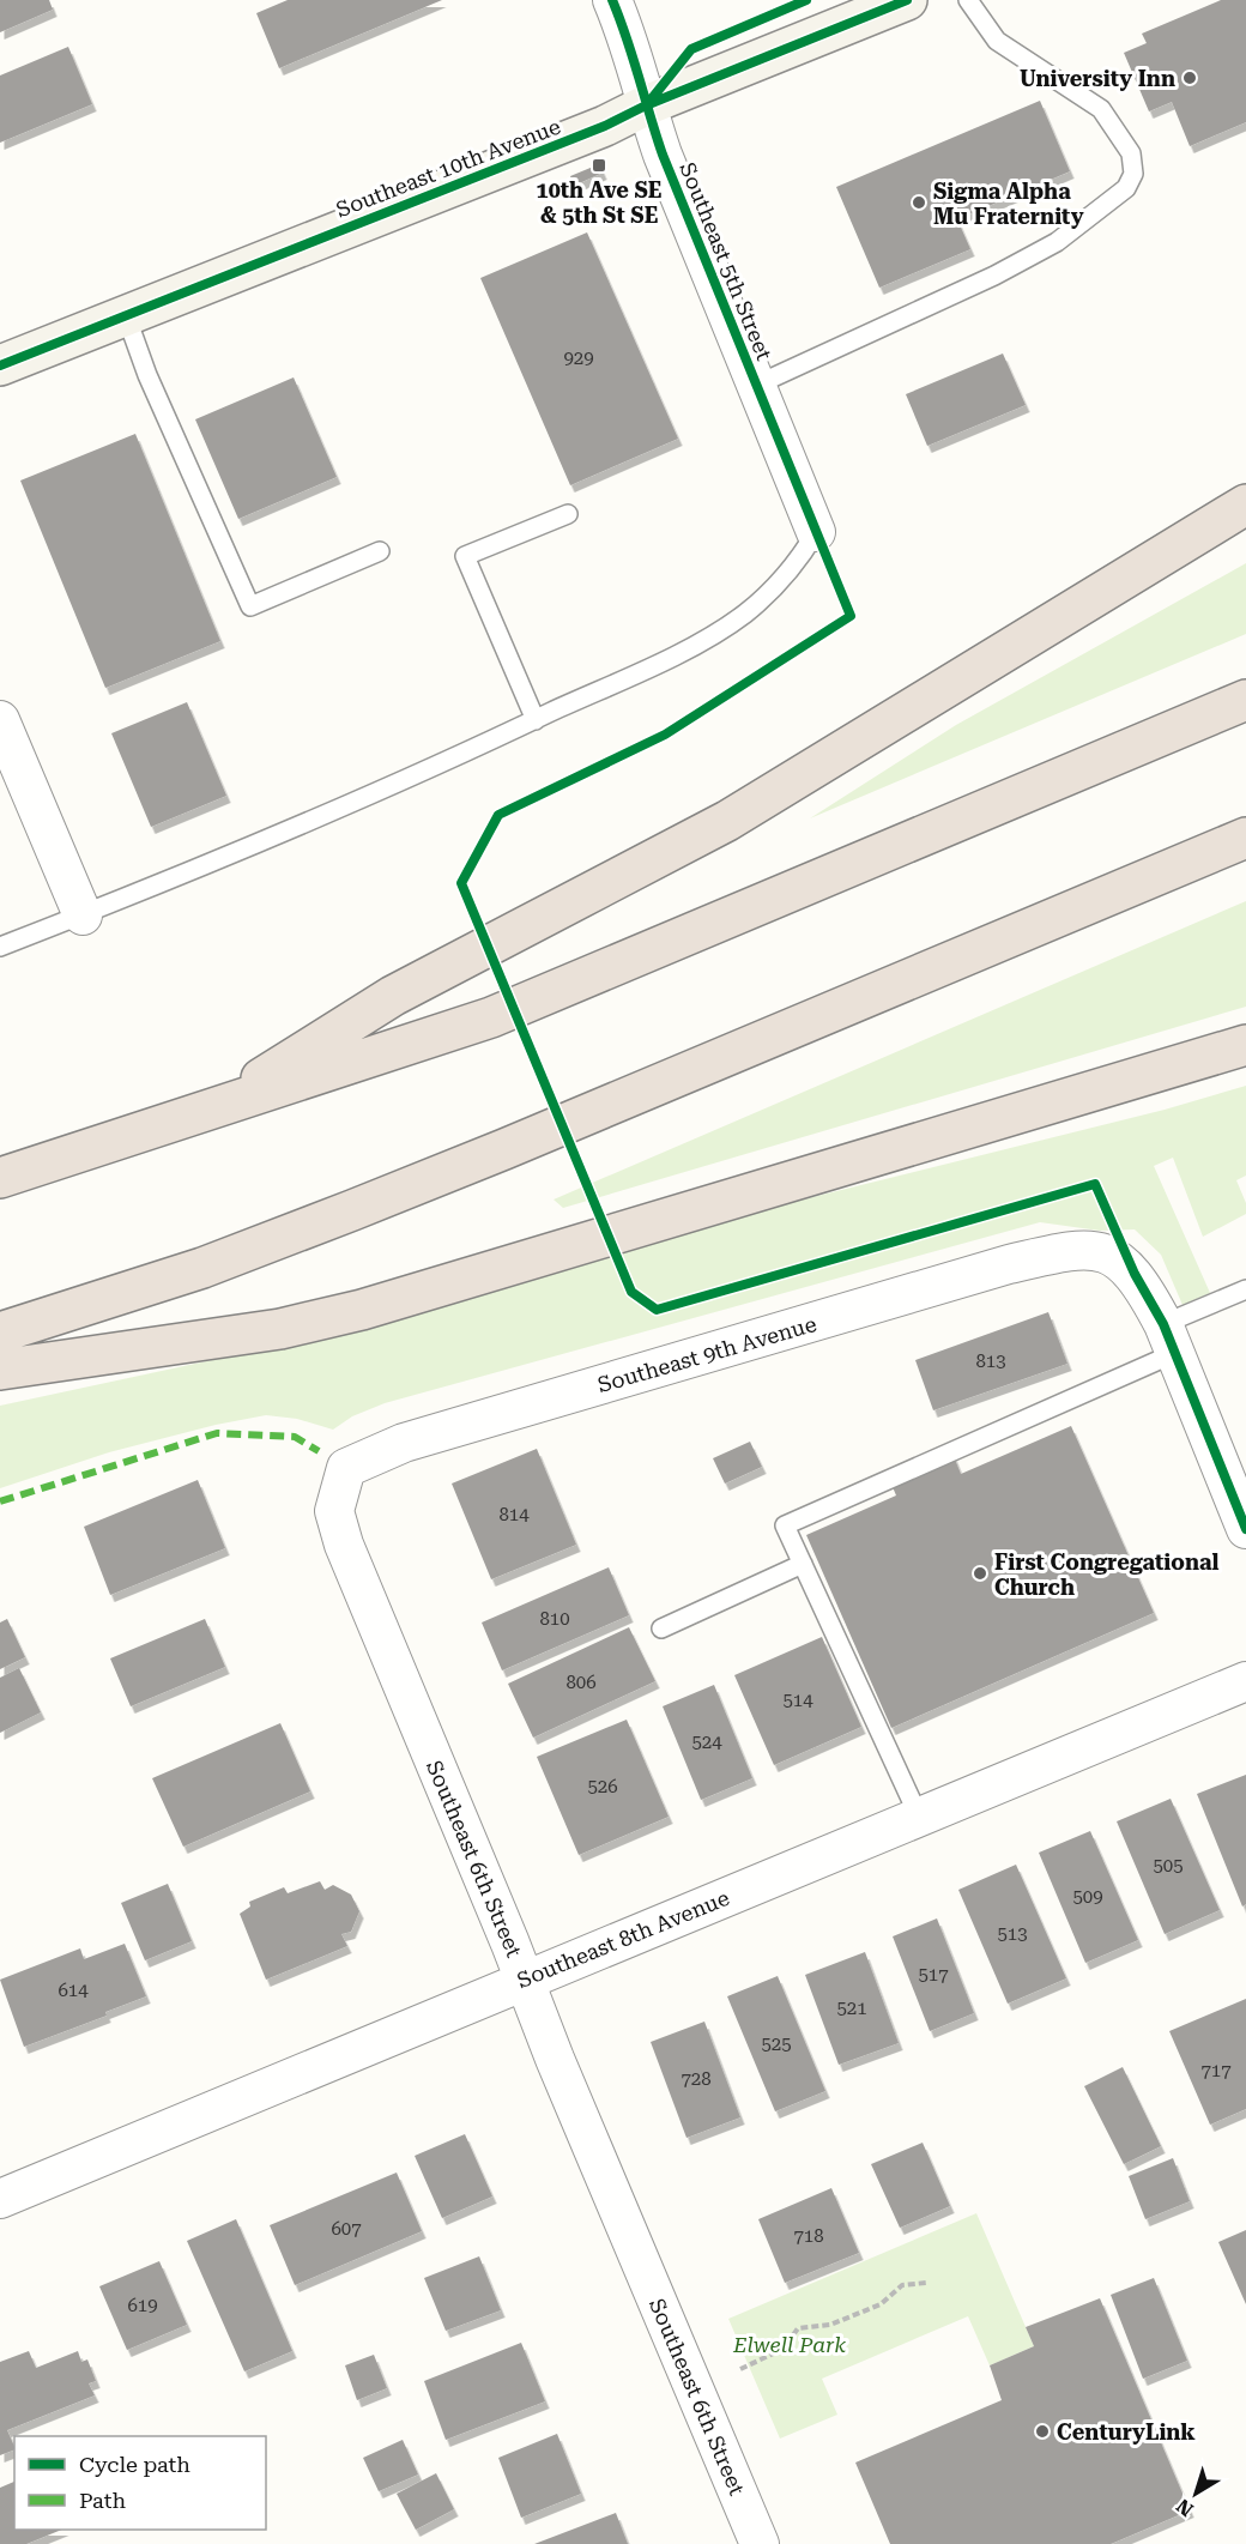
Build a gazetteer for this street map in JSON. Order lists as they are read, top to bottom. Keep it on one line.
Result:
{"streets":{"street":["Southeast 10th Avenue","Southeast 5th Street","Southeast 9th Avenue","Southeast 6th Street","Southeast 8th Avenue"]},"crossings":[["Southeast 10th Avenue","Southeast 5th Street"],["Southeast 9th Avenue","Southeast 6th Street"],["Southeast 6th Street","Southeast 8th Avenue"]],"parks":["Elwell Park"],"places":{"other":["University Inn","Sigma Alpha Mu Fraternity","First Congregational Church","CenturyLink"],"transit":["10th Ave SE & 5th St SE"]},"house_numbers":["929","813","814","810","806","514","524","526","505","509","513","517","614","521","525","717","728","607","718","619"],"legend":["Cycle path","Path"],"north":"bottom left"}
